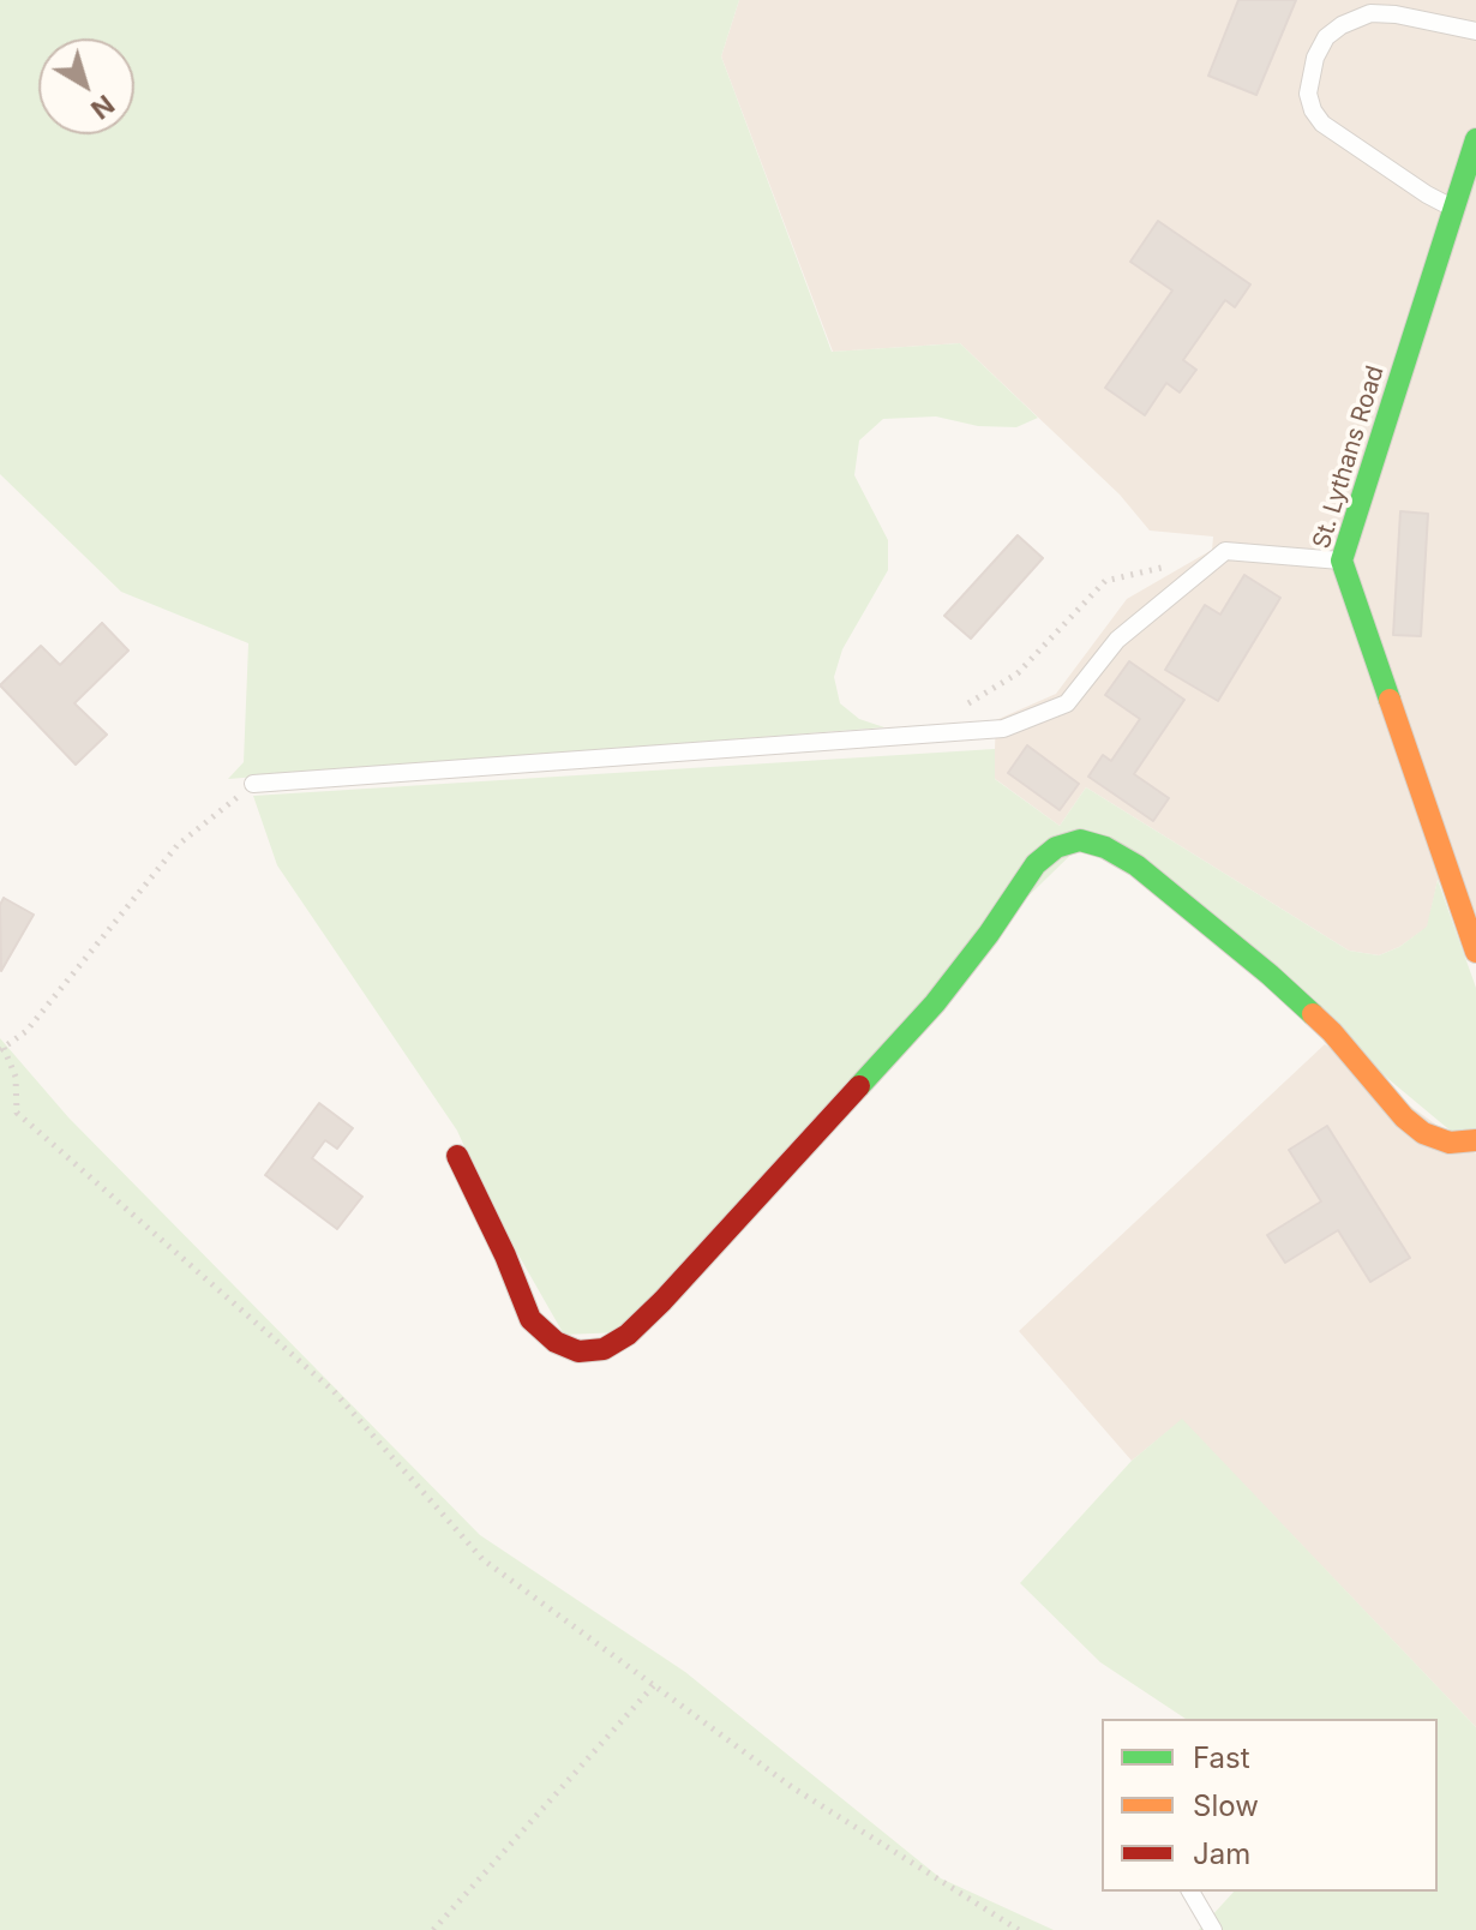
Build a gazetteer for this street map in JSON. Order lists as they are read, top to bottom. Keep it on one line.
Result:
{"streets":{"street":["St. Lythans Road"]},"legend":["Fast","Slow","Jam"],"north":"bottom right"}
